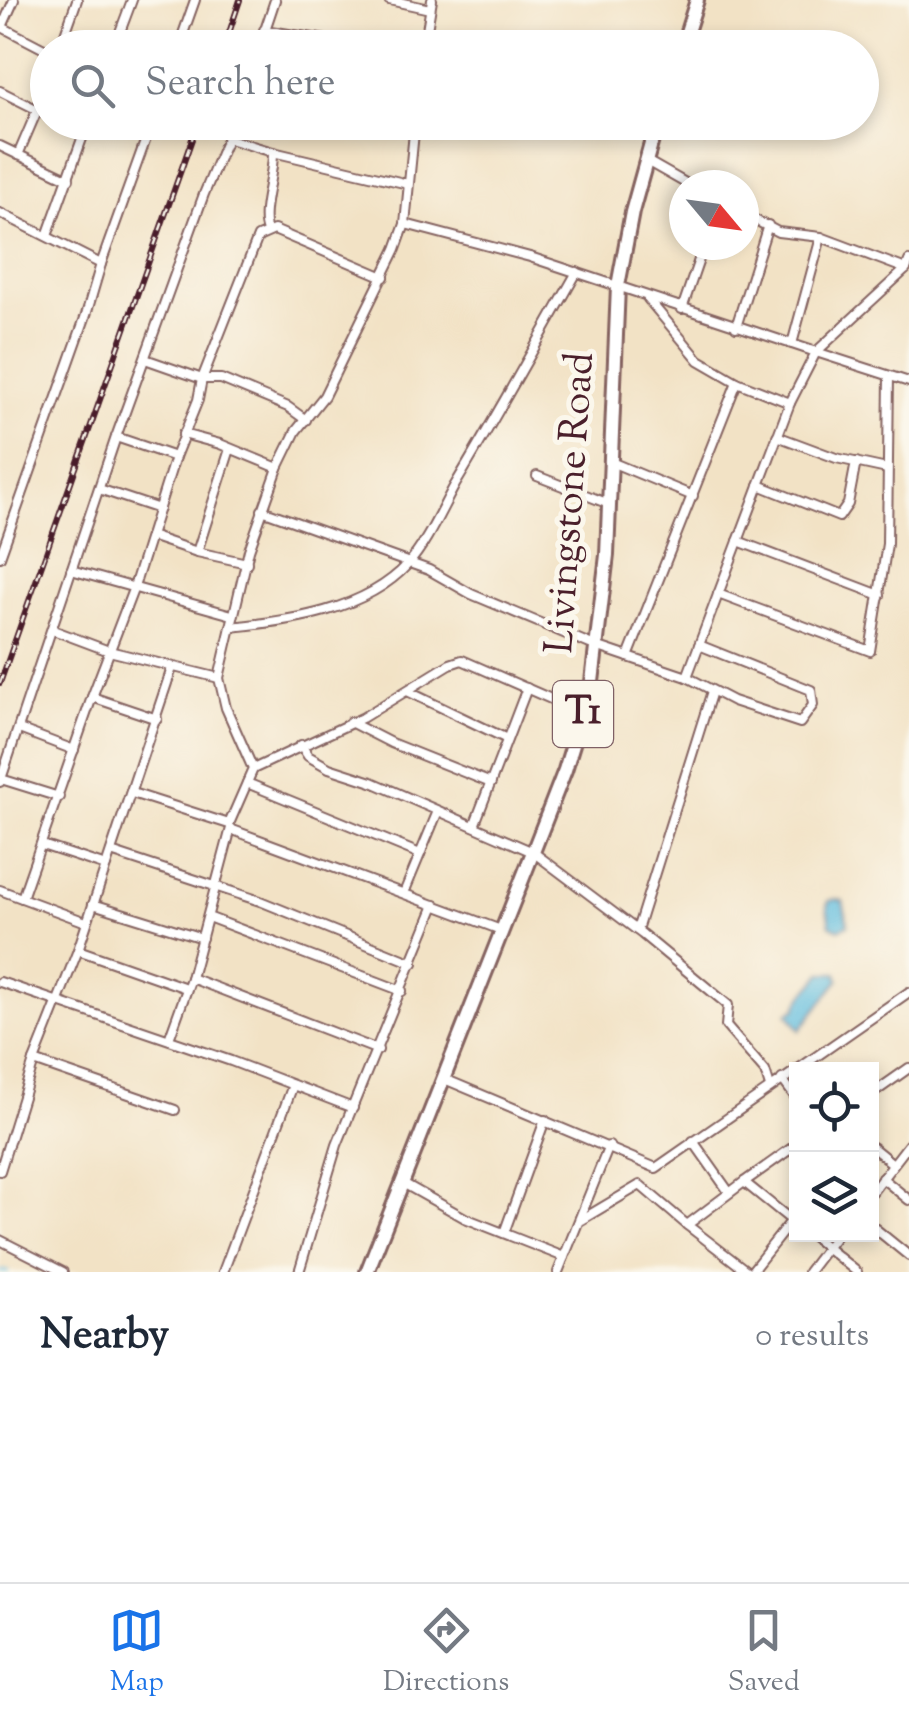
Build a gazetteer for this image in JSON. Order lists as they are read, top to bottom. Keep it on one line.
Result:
{"streets":{"highway":["Livingstone Road","T1"]},"north":"bottom right","page":{"search":"Search here","heading":["Nearby","0 results"],"nav":["Map","Directions","Saved"]}}
